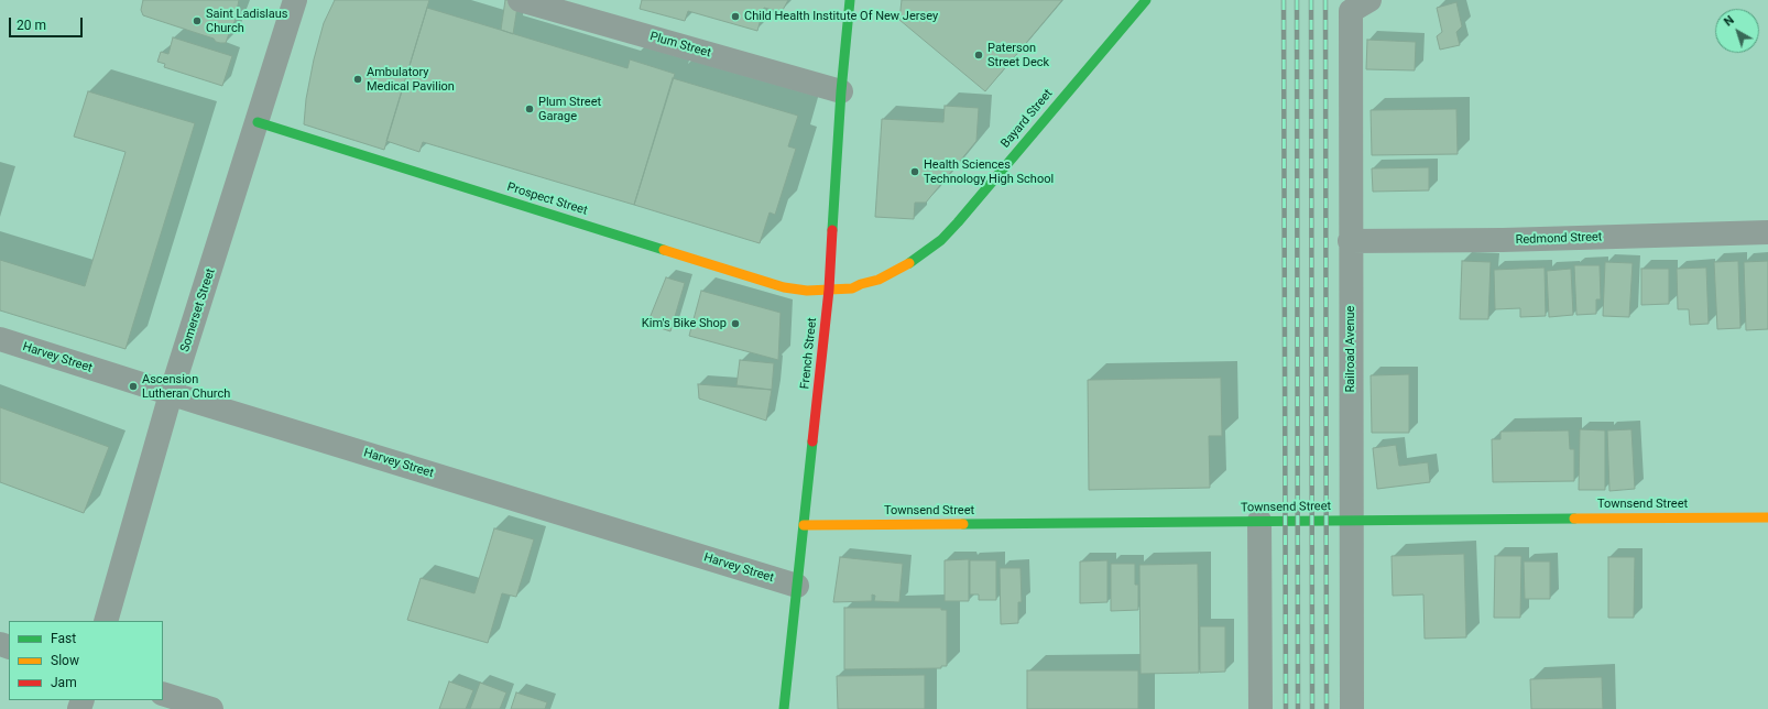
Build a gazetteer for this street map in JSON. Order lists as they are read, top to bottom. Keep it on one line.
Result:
{"streets":{"street":["Plum Street","Bayard Street","Prospect Street","Redmond Street","Somerset Street","Railroad Avenue","French Street","Harvey Street","Townsend Street"]},"crossings":[["Plum Street","French Street"],["Bayard Street","Prospect Street"],["Bayard Street","French Street"],["Prospect Street","Somerset Street"],["Prospect Street","French Street"],["Redmond Street","Railroad Avenue"],["Somerset Street","Harvey Street"],["Railroad Avenue","Townsend Street"],["French Street","Harvey Street"],["French Street","Townsend Street"]],"places":["Child Health Institute Of New Jersey","Saint Ladislaus Church","Paterson Street Deck","Ambulatory Medical Pavilion","Plum Street Garage","Health Sciences Technology High School","Kim's Bike Shop","Ascension Lutheran Church"],"legend":["Fast","Slow","Jam"],"scale_bar":"20 m","north":"top left"}
